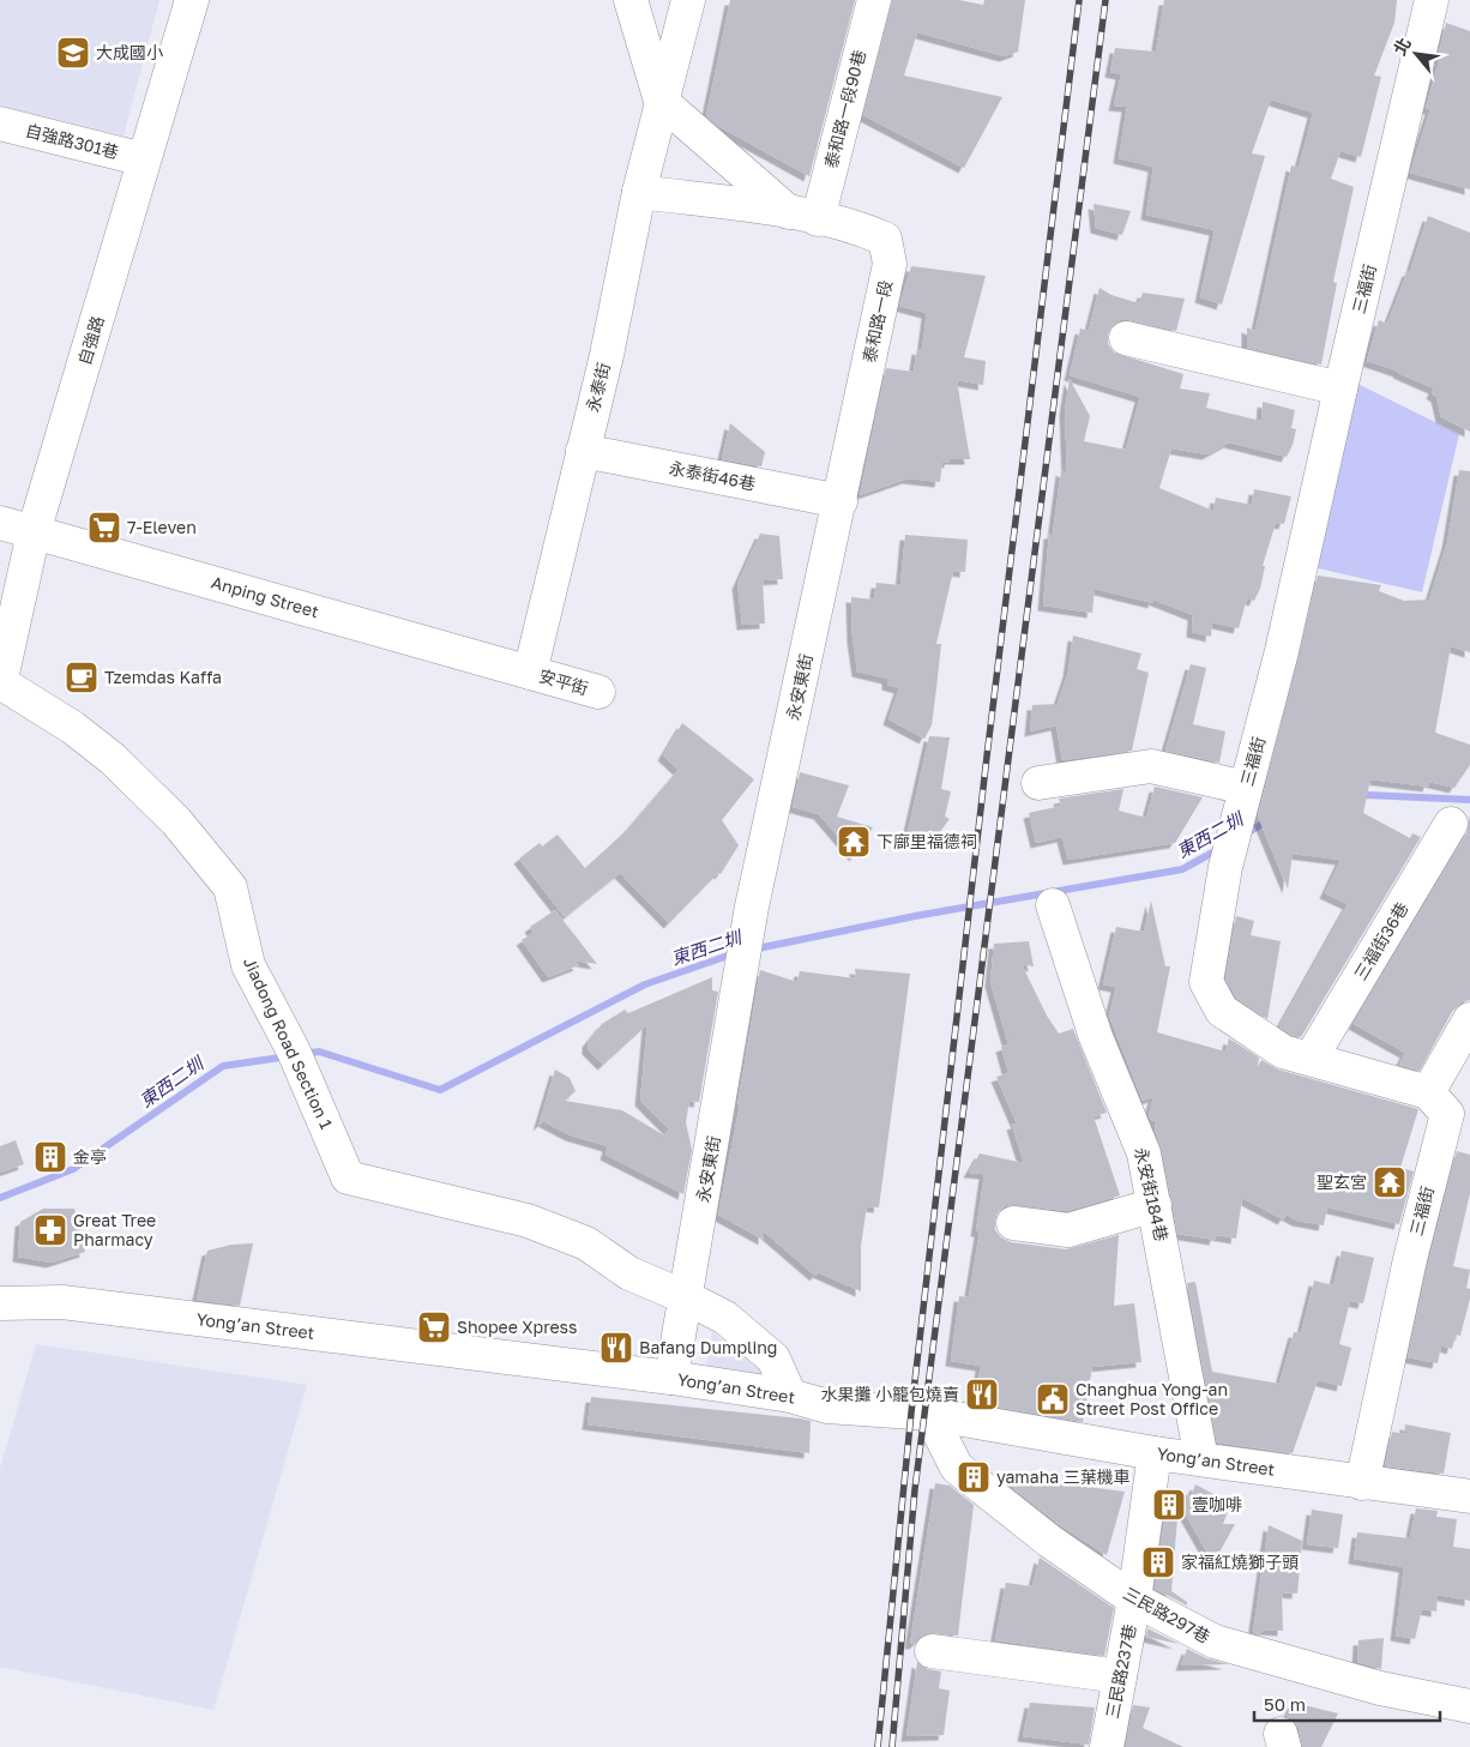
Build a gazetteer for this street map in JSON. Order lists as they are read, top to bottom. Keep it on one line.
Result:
{"streets":{"street":["泰和路一段90巷","自強路301巷","三福街","泰和路一段","自強路","永泰街","永泰街46巷","Anping Street","安平街","永安東街","三福街36巷","Jiadong Road Section 1","永安街184巷","Yong’an Street","三民路297巷","三民路237巷"]},"crossings":[["泰和路一段90巷","泰和路一段"],["自強路301巷","自強路"],["三福街","三福街36巷"],["三福街","Yong’an Street"],["泰和路一段","永泰街"],["泰和路一段","永泰街46巷"],["泰和路一段","永安東街"],["自強路","Anping Street"],["自強路","Jiadong Road Section 1"],["永泰街","永泰街46巷"],["永泰街","Anping Street"],["永泰街","安平街"],["永泰街46巷","永安東街"],["Anping Street","安平街"],["永安東街","Jiadong Road Section 1"],["永安東街","Yong’an Street"],["Jiadong Road Section 1","Yong’an Street"],["永安街184巷","Yong’an Street"],["Yong’an Street","三民路297巷"],["Yong’an Street","三民路237巷"],["三民路297巷","三民路237巷"]],"water":["東西二圳"],"places":{"school or university":["大成國小"],"supermarket":["7-Eleven","Shopee Xpress"],"cafe":["Tzemdas Kaffa"],"temple":["下廍里福德祠","聖玄宮"],"building":["金亭","yamaha 三葉機車","壹咖啡","家福紅燒獅子頭"],"pharmacy":["Great Tree Pharmacy"],"restaurant":["Bafang Dumpling","水果攤 小籠包燒賣"],"public building":["Changhua Yong-an Street Post Office"]},"scale_bar":"50 m","north":"top left"}
